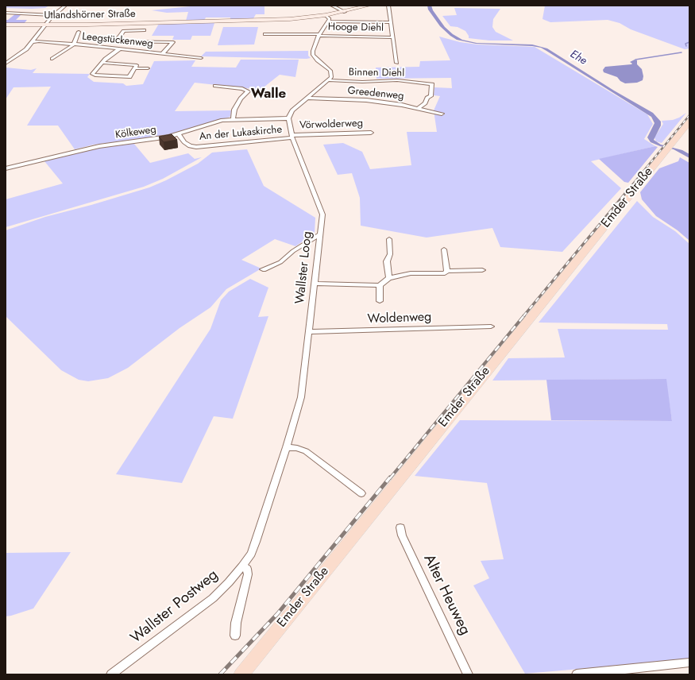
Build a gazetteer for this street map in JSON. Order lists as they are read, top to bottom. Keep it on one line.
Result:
{"streets":{"main road":["Emder Straße"],"street":["Utlandshörner Straße","Hooge Diehl","Leegstückenweg","Binnen Diehl","Greedenweg","Vörwolderweg","Kölkeweg","An der Lukaskirche","Wallster Loog","Woldenweg","Alter Heuweg","Wallster Postweg"]},"crossings":[["Binnen Diehl","Greedenweg"],["Vörwolderweg","An der Lukaskirche"],["Vörwolderweg","Wallster Loog"],["Kölkeweg","An der Lukaskirche"],["Kölkeweg","Wallster Loog"],["An der Lukaskirche","Wallster Loog"],["Wallster Loog","Woldenweg"],["Wallster Loog","Wallster Postweg"]],"districts":["Walle"],"water":["Ehe"]}
